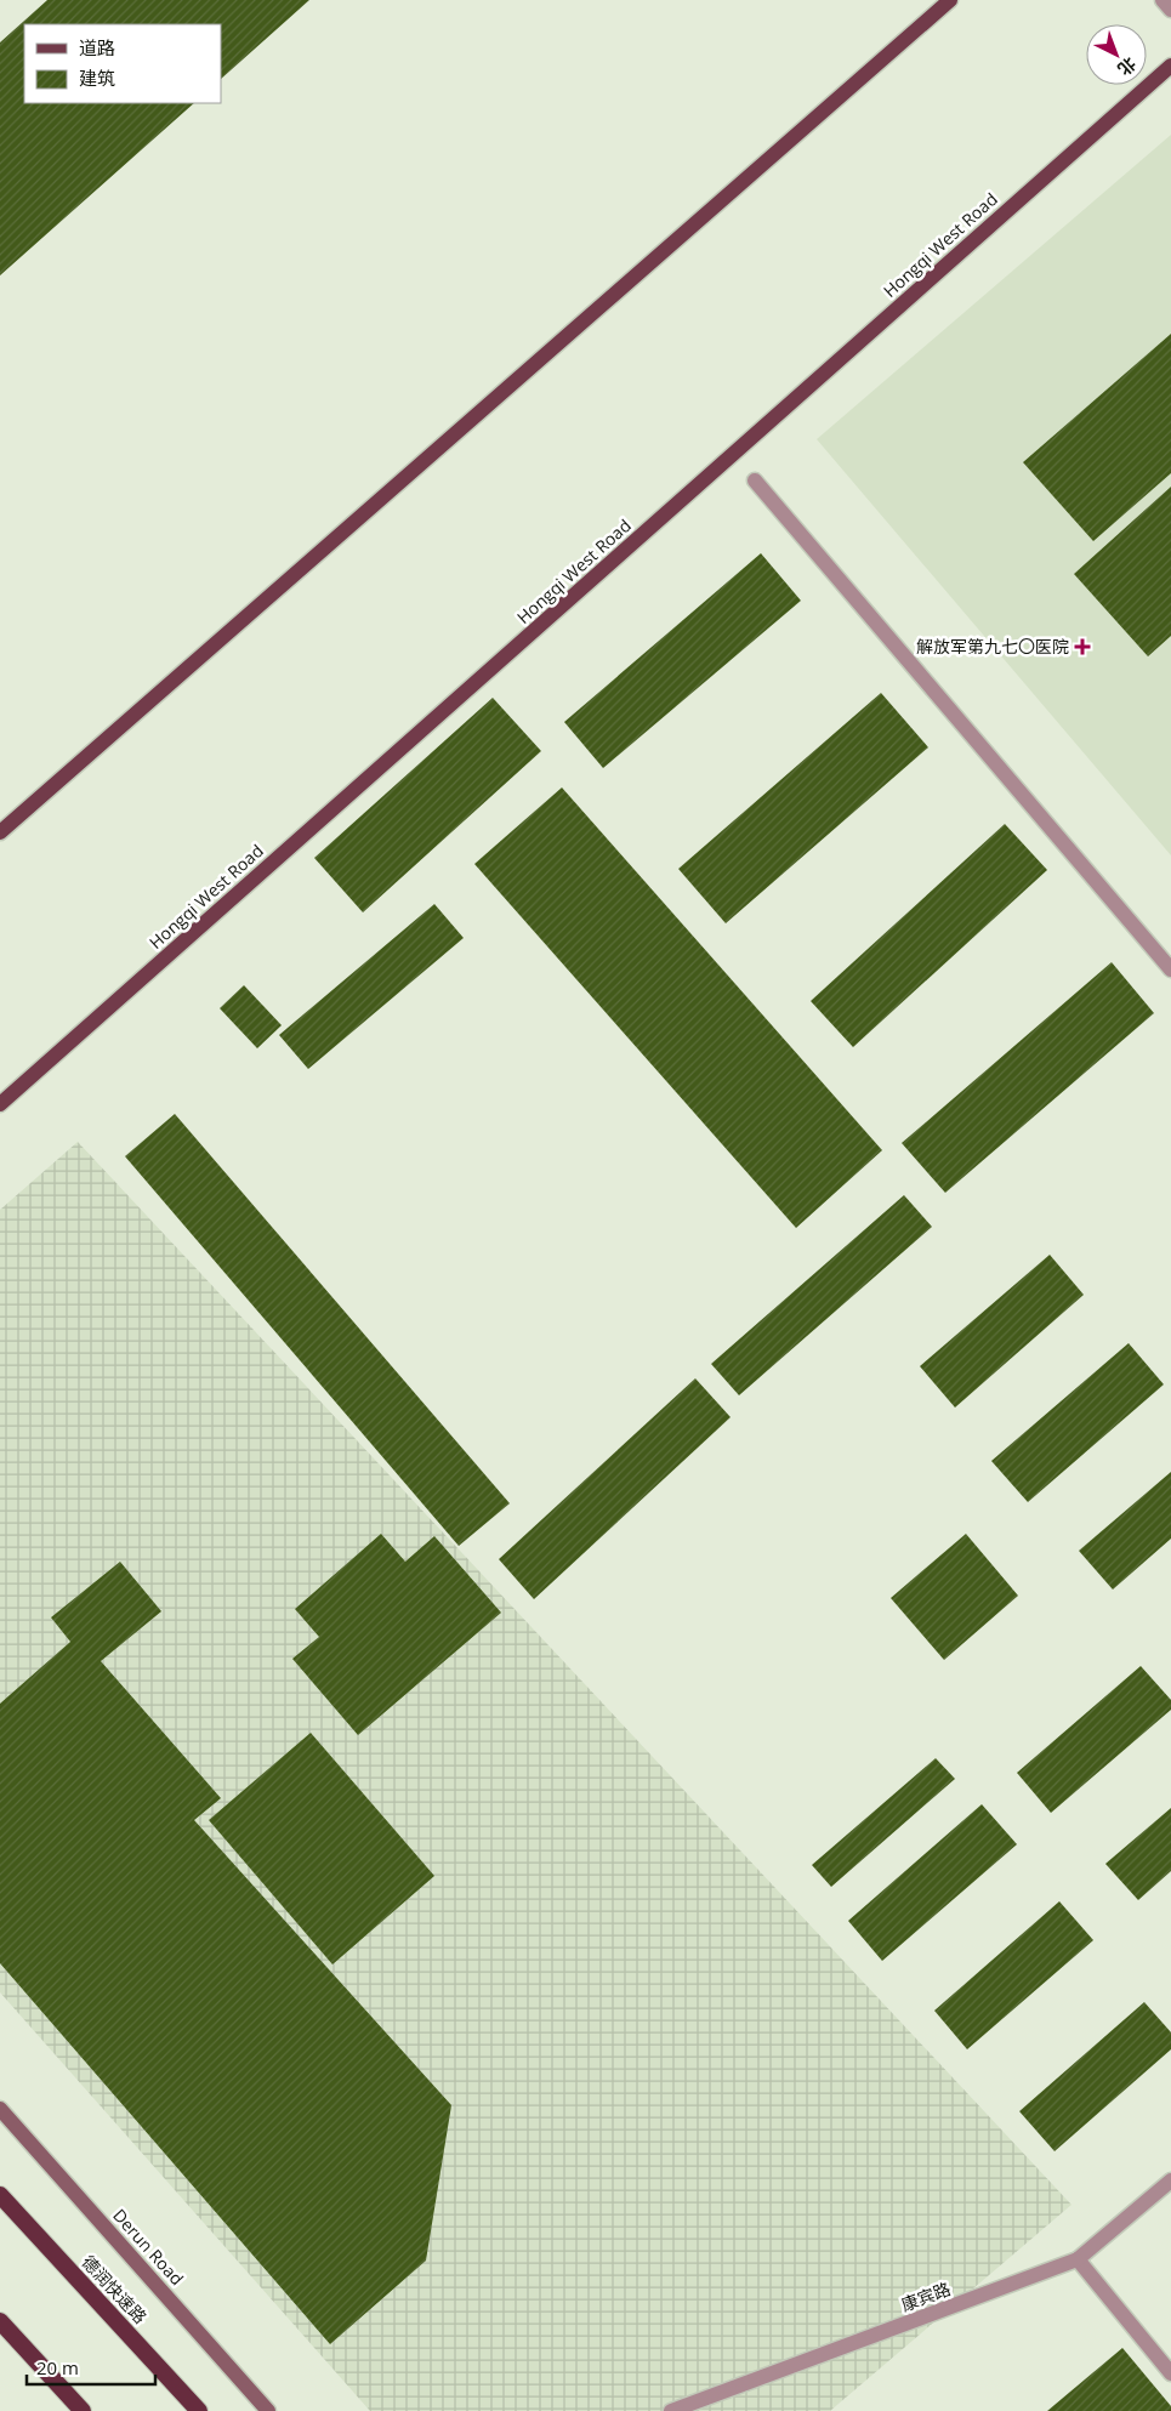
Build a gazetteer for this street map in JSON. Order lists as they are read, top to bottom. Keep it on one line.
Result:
{"streets":{"highway":["德润快速路"],"main road":["Hongqi West Road","Derun Road"],"street":["康宾路"]},"places":{"health":["解放军第九七〇医院"]},"legend":["道路","建筑"],"scale_bar":"20 m","north":"bottom right"}
